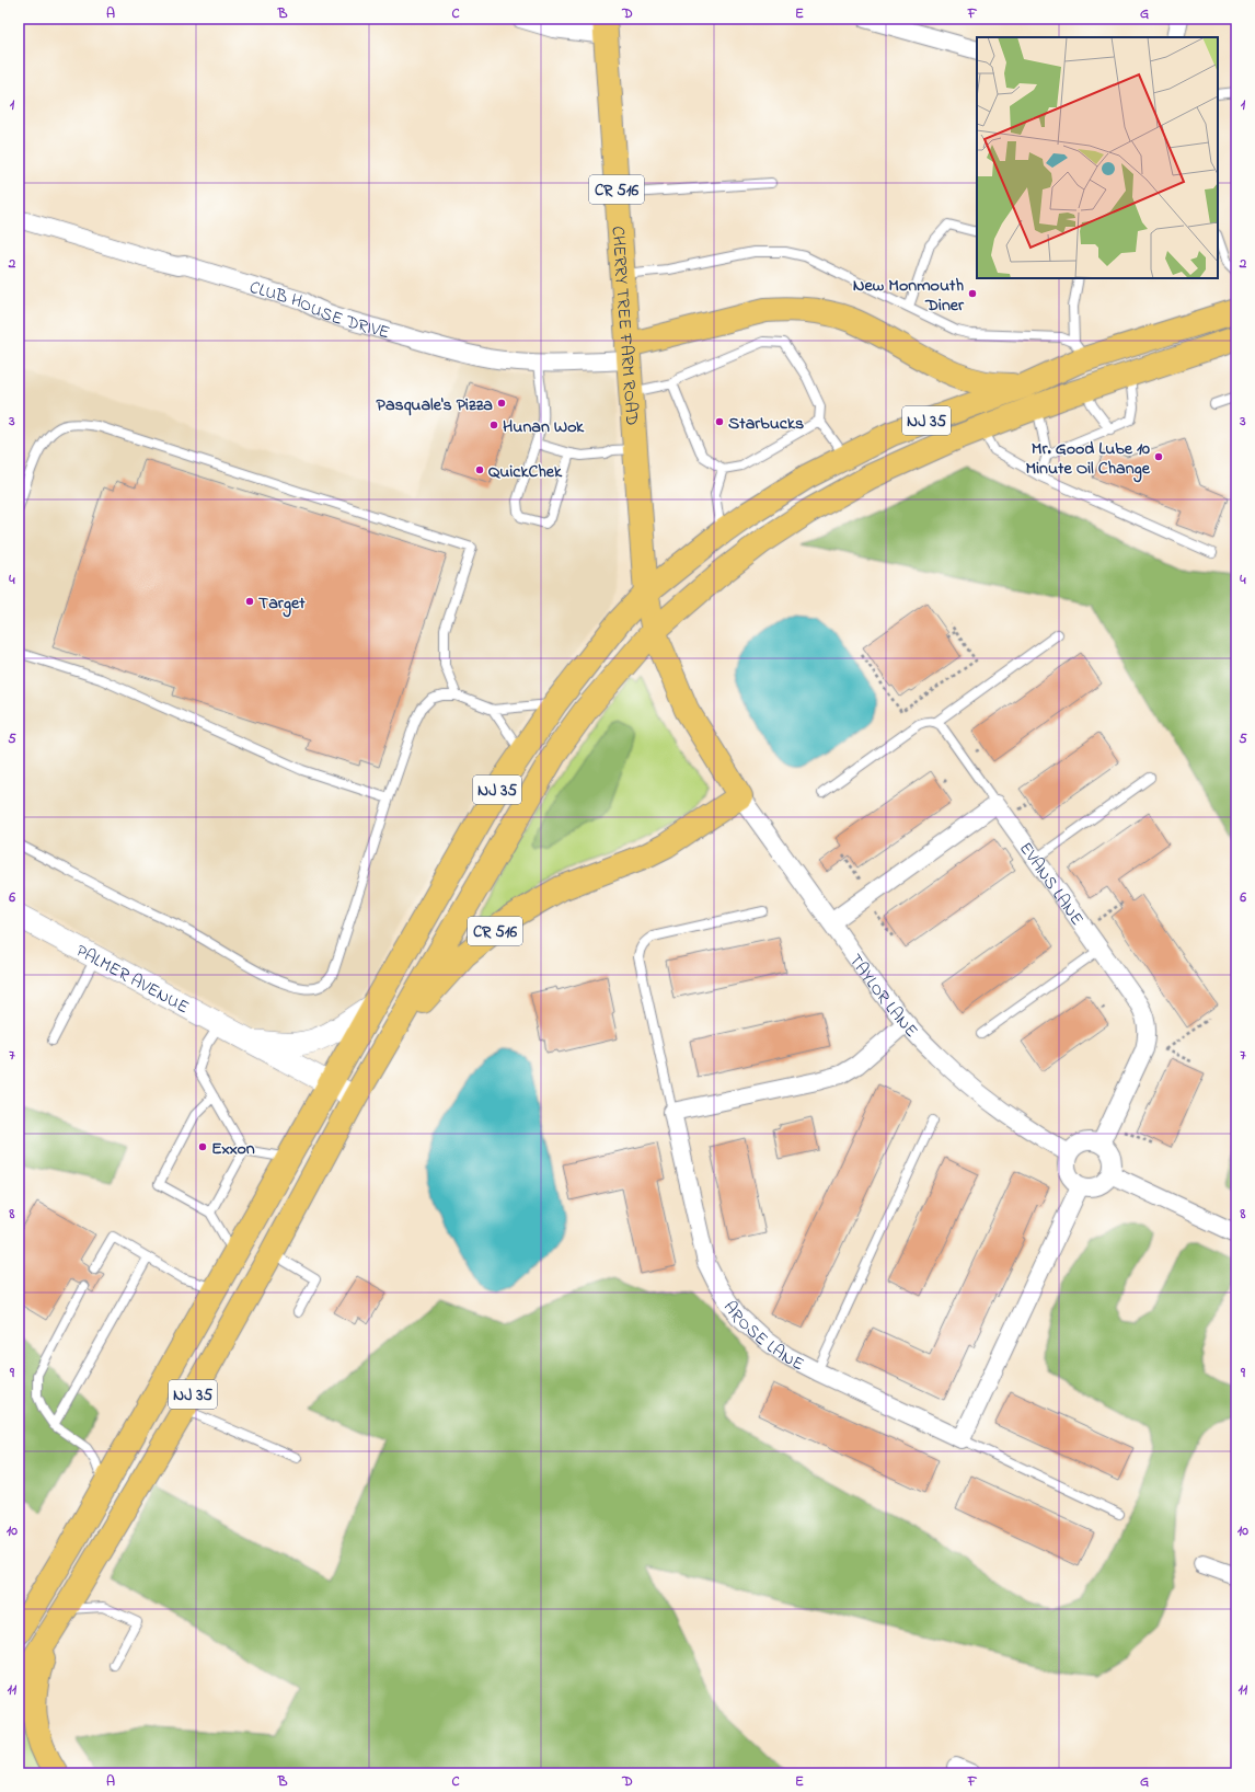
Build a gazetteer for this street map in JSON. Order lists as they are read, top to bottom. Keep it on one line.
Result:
{"streets":{"main road":["CR 516","CHERRY TREE FARM ROAD","NJ 35"],"street":["CLUB HOUSE DRIVE","EVANS LANE","PALMER AVENUE","TAYLOR LANE","AROSE LANE"]},"crossings":[["CR 516","CHERRY TREE FARM ROAD"],["CR 516","NJ 35"],["CR 516","TAYLOR LANE"],["CLUB HOUSE DRIVE","CHERRY TREE FARM ROAD"],["CHERRY TREE FARM ROAD","NJ 35"],["NJ 35","PALMER AVENUE"],["EVANS LANE","TAYLOR LANE"]],"places":["New Monmouth Diner","Pasquale's Pizza","Starbucks","Hunan Wok","Mr. Good Lube 10 Minute Oil Change","QuickChek","Target","Exxon"],"grid":{"columns":["A","B","C","D","E","F","G"],"rows":["1","2","3","4","5","6","7","8","9","10","11"]}}
